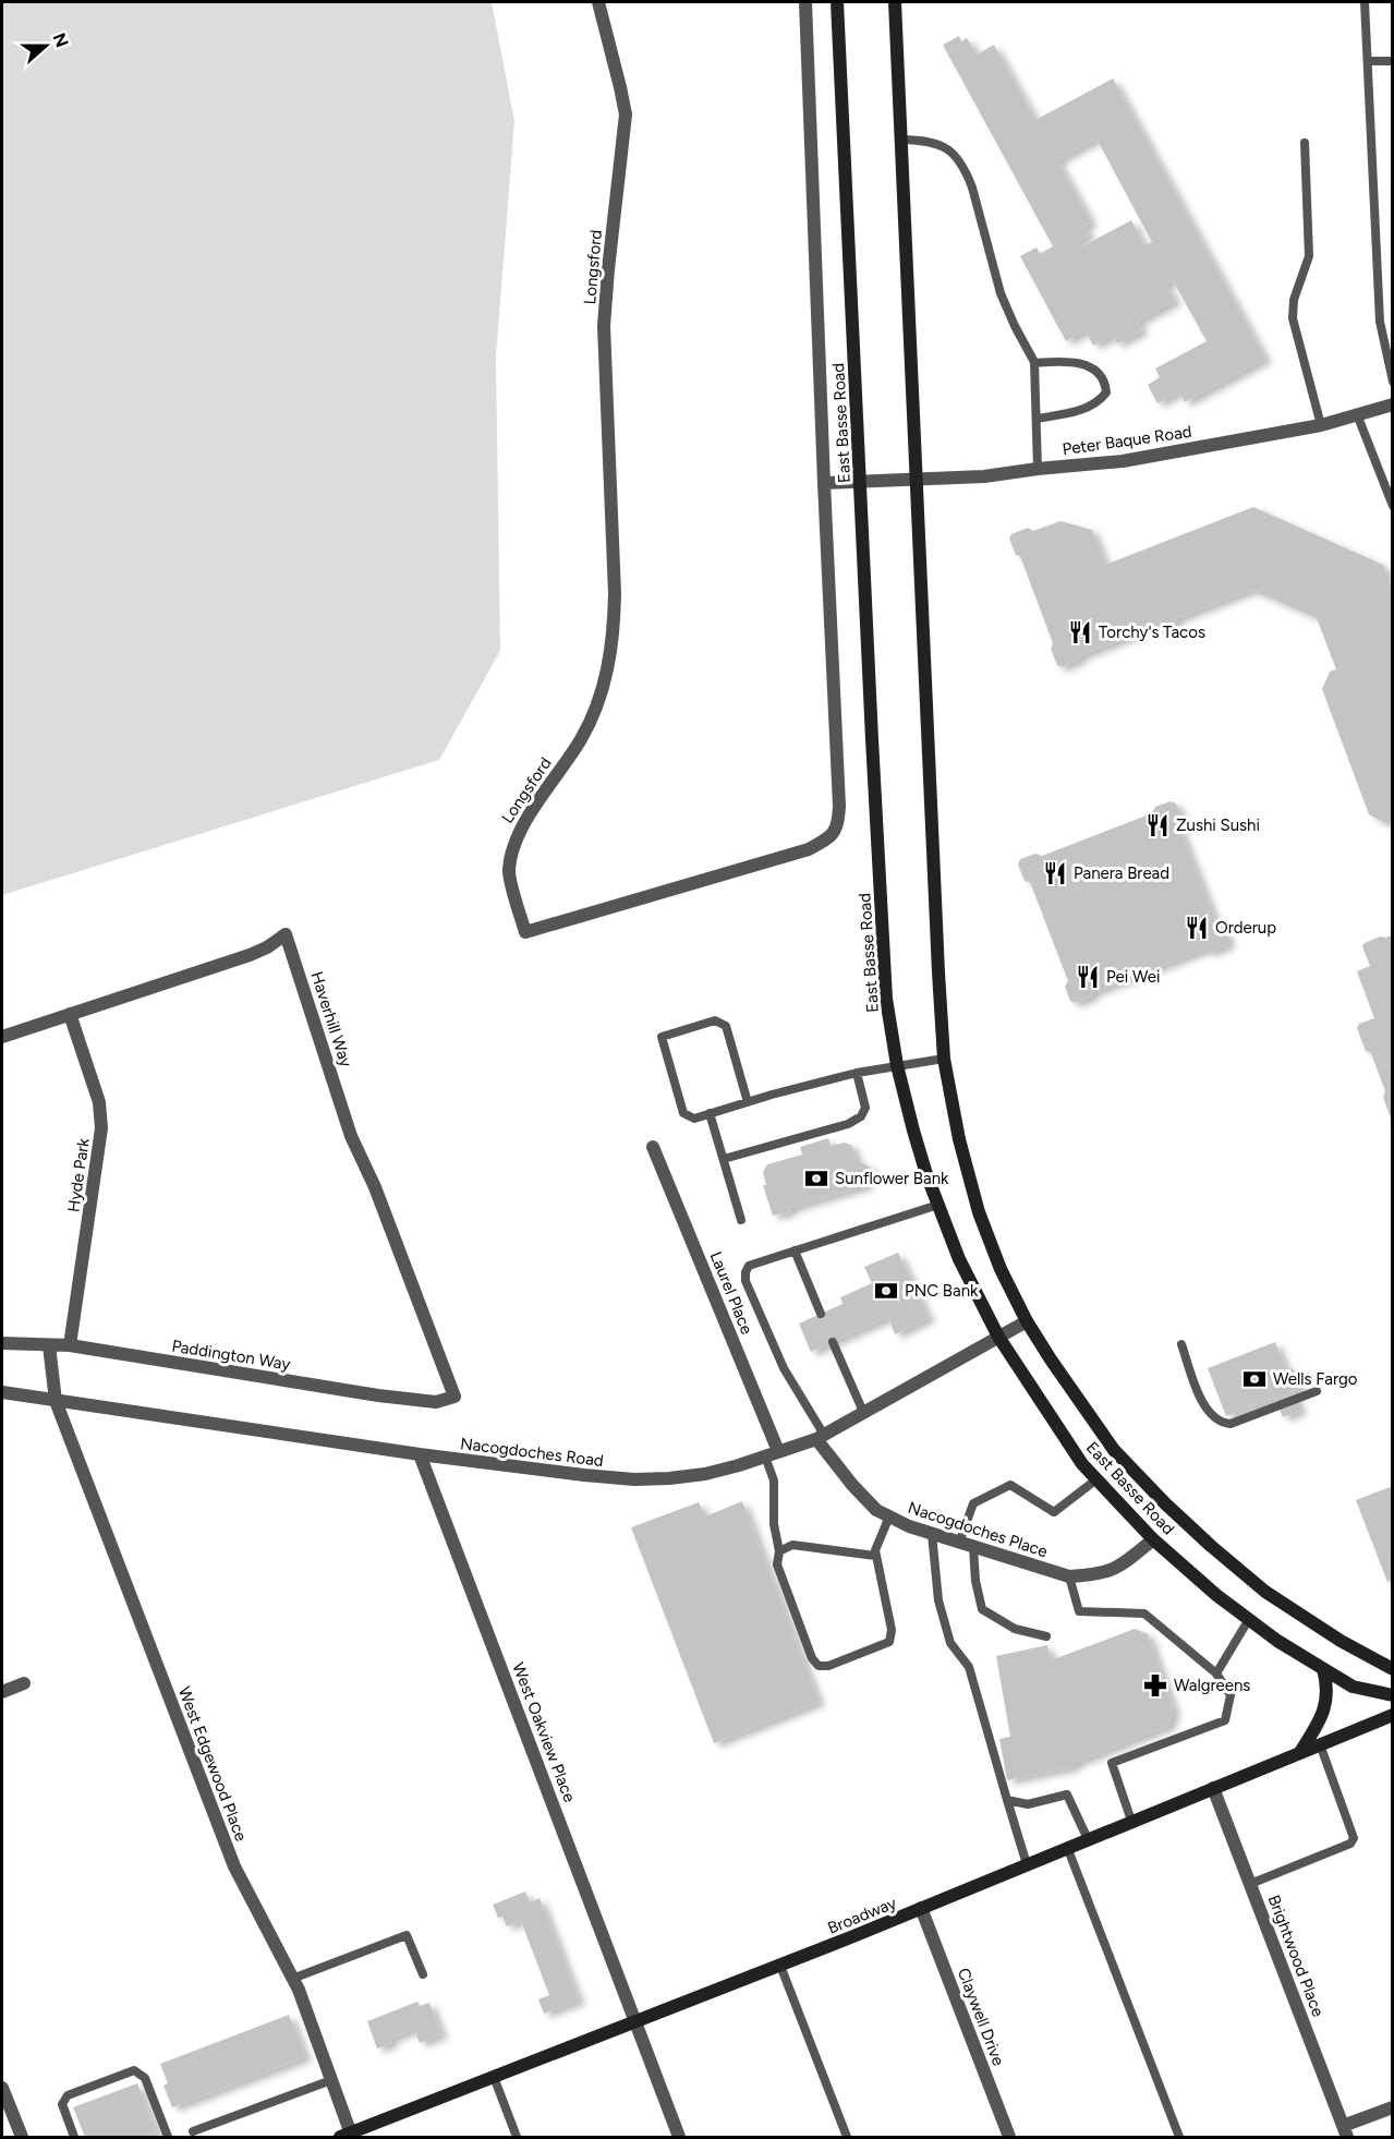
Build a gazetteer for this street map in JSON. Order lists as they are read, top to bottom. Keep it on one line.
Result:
{"streets":{"main road":["East Basse Road","Broadway"],"street":["Longsford","Peter Baque Road","Haverhill Way","Hyde Park","Laurel Place","Paddington Way","Nacogdoches Road","Nacogdoches Place","West Oakview Place","West Edgewood Place","Brightwood Place","Claywell Drive"]},"crossings":[["East Basse Road","Peter Baque Road"],["East Basse Road","Nacogdoches Road"],["East Basse Road","Nacogdoches Place"],["Haverhill Way","Hyde Park"],["Haverhill Way","Paddington Way"],["Hyde Park","Paddington Way"],["Laurel Place","Nacogdoches Road"],["Nacogdoches Road","Nacogdoches Place"],["Nacogdoches Road","West Oakview Place"],["Nacogdoches Road","West Edgewood Place"],["West Oakview Place","Broadway"],["West Edgewood Place","Broadway"],["Broadway","Brightwood Place"],["Broadway","Claywell Drive"]],"places":{"restaurant":["Torchy's Tacos","Zushi Sushi","Panera Bread","Orderup","Pei Wei"],"bank":["Sunflower Bank","PNC Bank","Wells Fargo"],"pharmacy":["Walgreens"]},"north":"right"}
